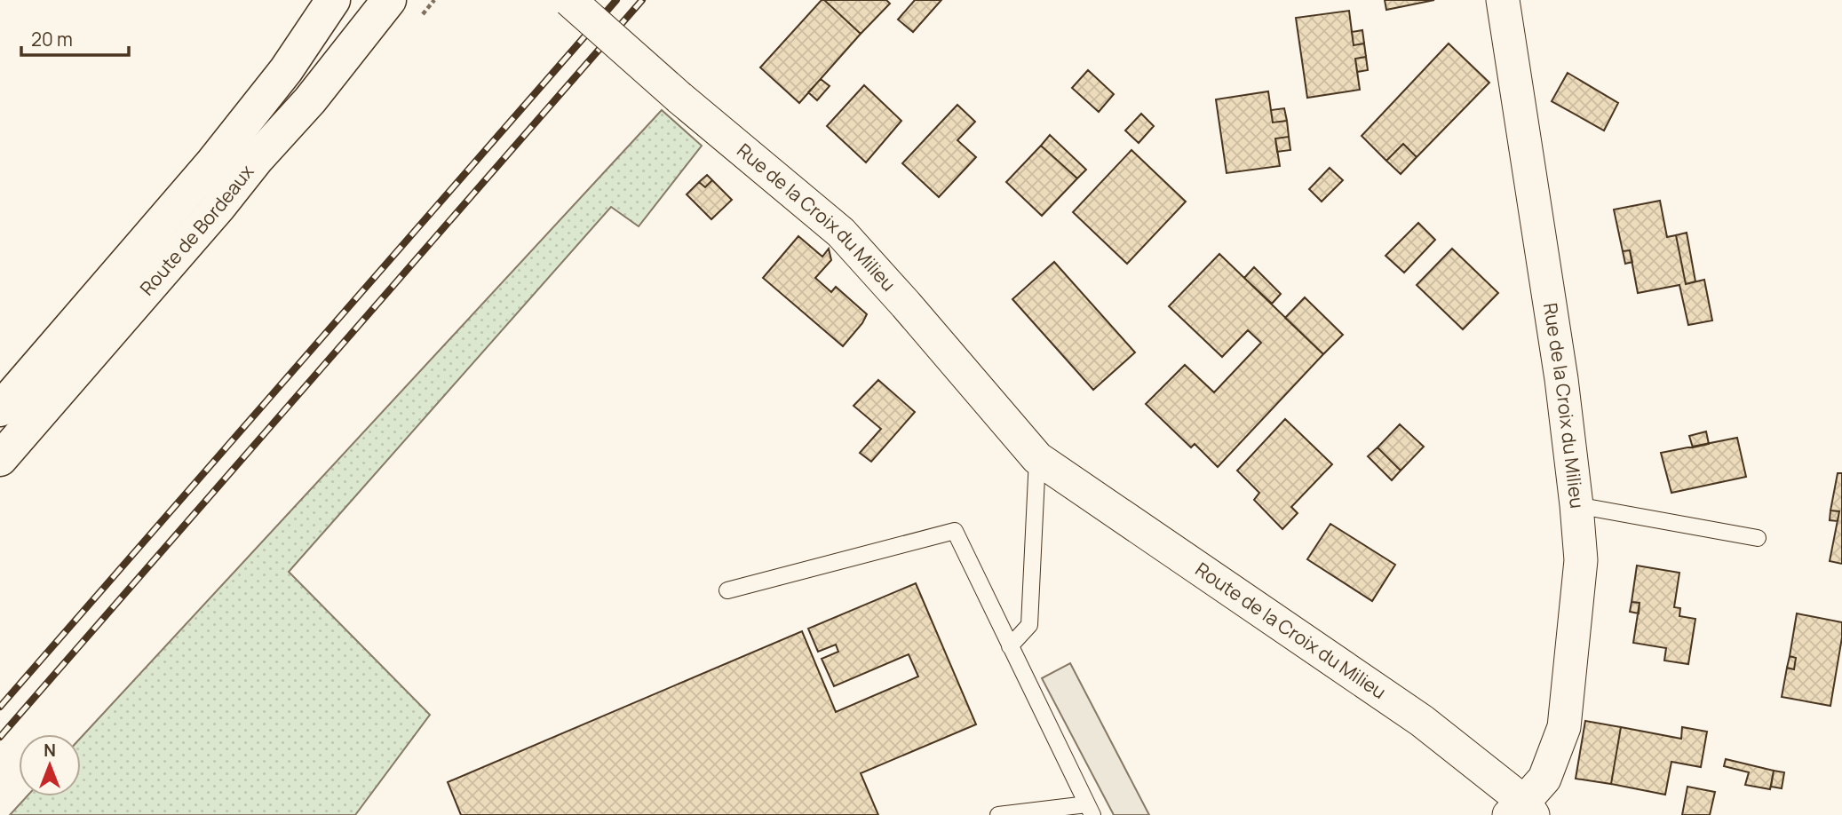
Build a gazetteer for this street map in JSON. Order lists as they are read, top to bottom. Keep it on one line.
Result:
{"streets":{"main road":["Route de Bordeaux"],"street":["Rue de la Croix du Milieu","Route de la Croix du Milieu"]},"crossings":[["Rue de la Croix du Milieu","Route de la Croix du Milieu"]],"scale_bar":"20 m","north":"top"}
